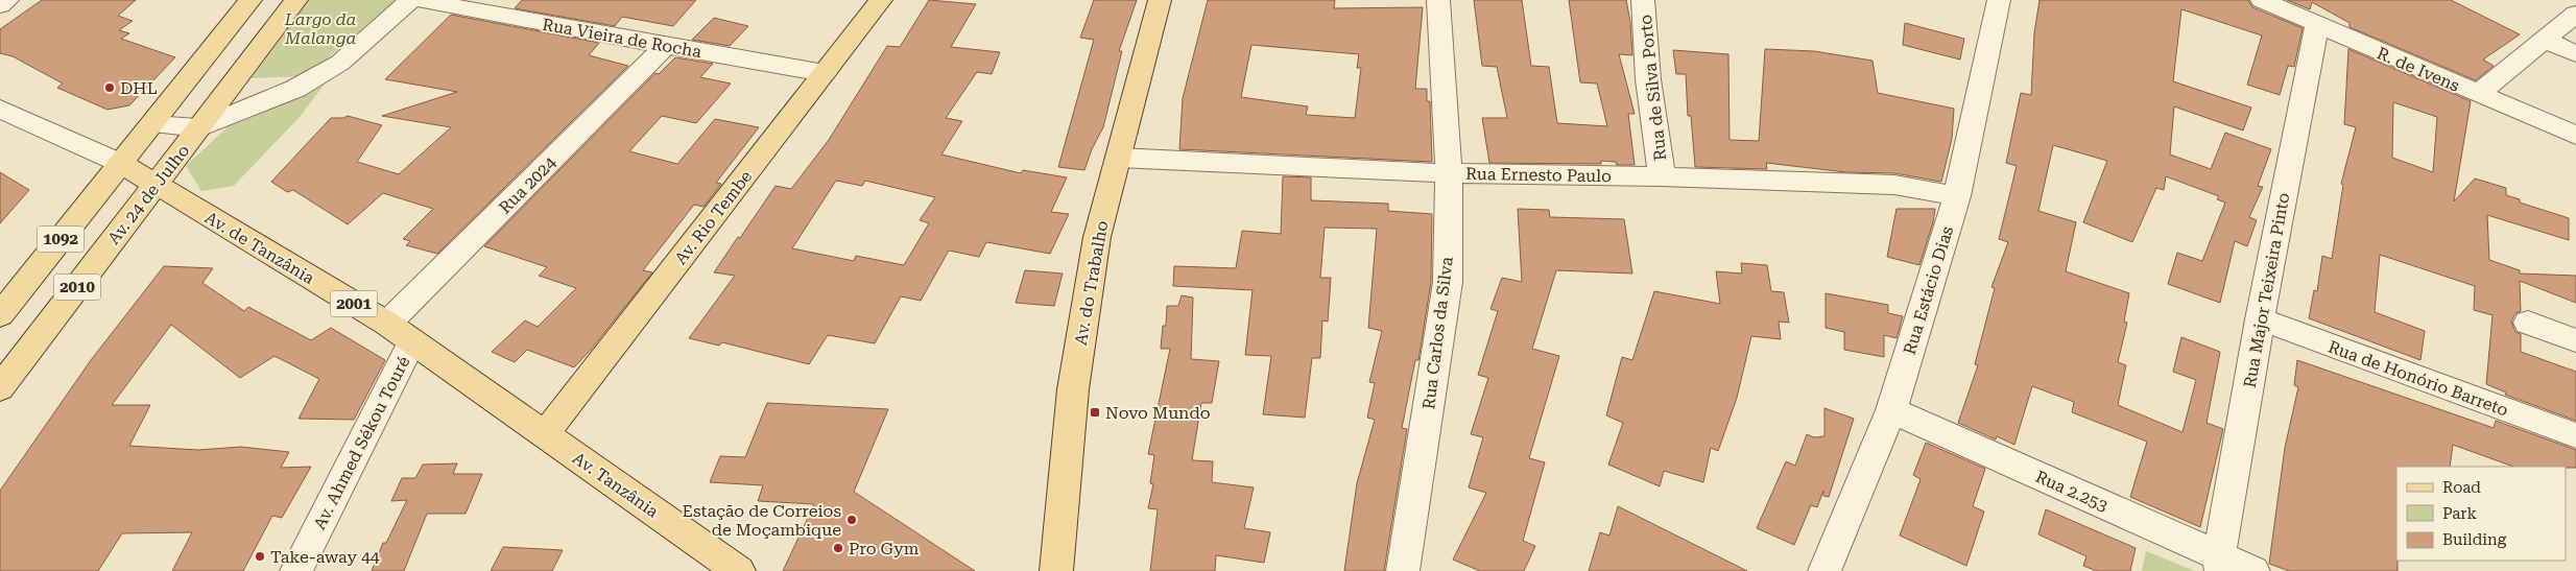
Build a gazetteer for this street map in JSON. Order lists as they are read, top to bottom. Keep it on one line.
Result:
{"streets":{"main road":["Av. 24 de Julho","Av. Rio Tembe","1092","Av. de Tanzânia","Av. do Trabalho","2010","2001","Av. Tanzânia"],"street":["Rua Vieira de Rocha","R. de Ivens","Rua de Silva Porto","Rua Ernesto Paulo","Rua 2024","Rua Estácio Dias","Rua Major Teixeira Pinto","Rua Carlos da Silva","Rua de Honório Barreto","Av. Ahmed Sékou Touré","Rua 2.253"]},"crossings":[["Rua Vieira de Rocha","Rua 2024"],["Rua Vieira de Rocha","Av. Rio Tembe"],["R. de Ivens","Rua Major Teixeira Pinto"],["Rua de Silva Porto","Rua Ernesto Paulo"],["Rua Ernesto Paulo","Av. do Trabalho"],["Rua Ernesto Paulo","Rua Estácio Dias"],["Rua Ernesto Paulo","Rua Carlos da Silva"],["Rua 2024","Av. de Tanzânia"],["Rua 2024","Av. Ahmed Sékou Touré"],["Av. 24 de Julho","Av. de Tanzânia"],["Av. Rio Tembe","Av. de Tanzânia"],["Av. Rio Tembe","Av. Tanzânia"],["1092","Av. de Tanzânia"],["Av. de Tanzânia","Av. Ahmed Sékou Touré"],["Av. de Tanzânia","Av. Tanzânia"],["Rua Estácio Dias","Rua 2.253"],["Rua Major Teixeira Pinto","Rua de Honório Barreto"],["Rua Major Teixeira Pinto","Rua 2.253"]],"parks":["Largo da Malanga"],"places":{"other":["DHL","Estação de Correios de Moçambique","Pro Gym","Take-away 44"],"transit":["Novo Mundo"]},"legend":["Road","Park","Building"]}
